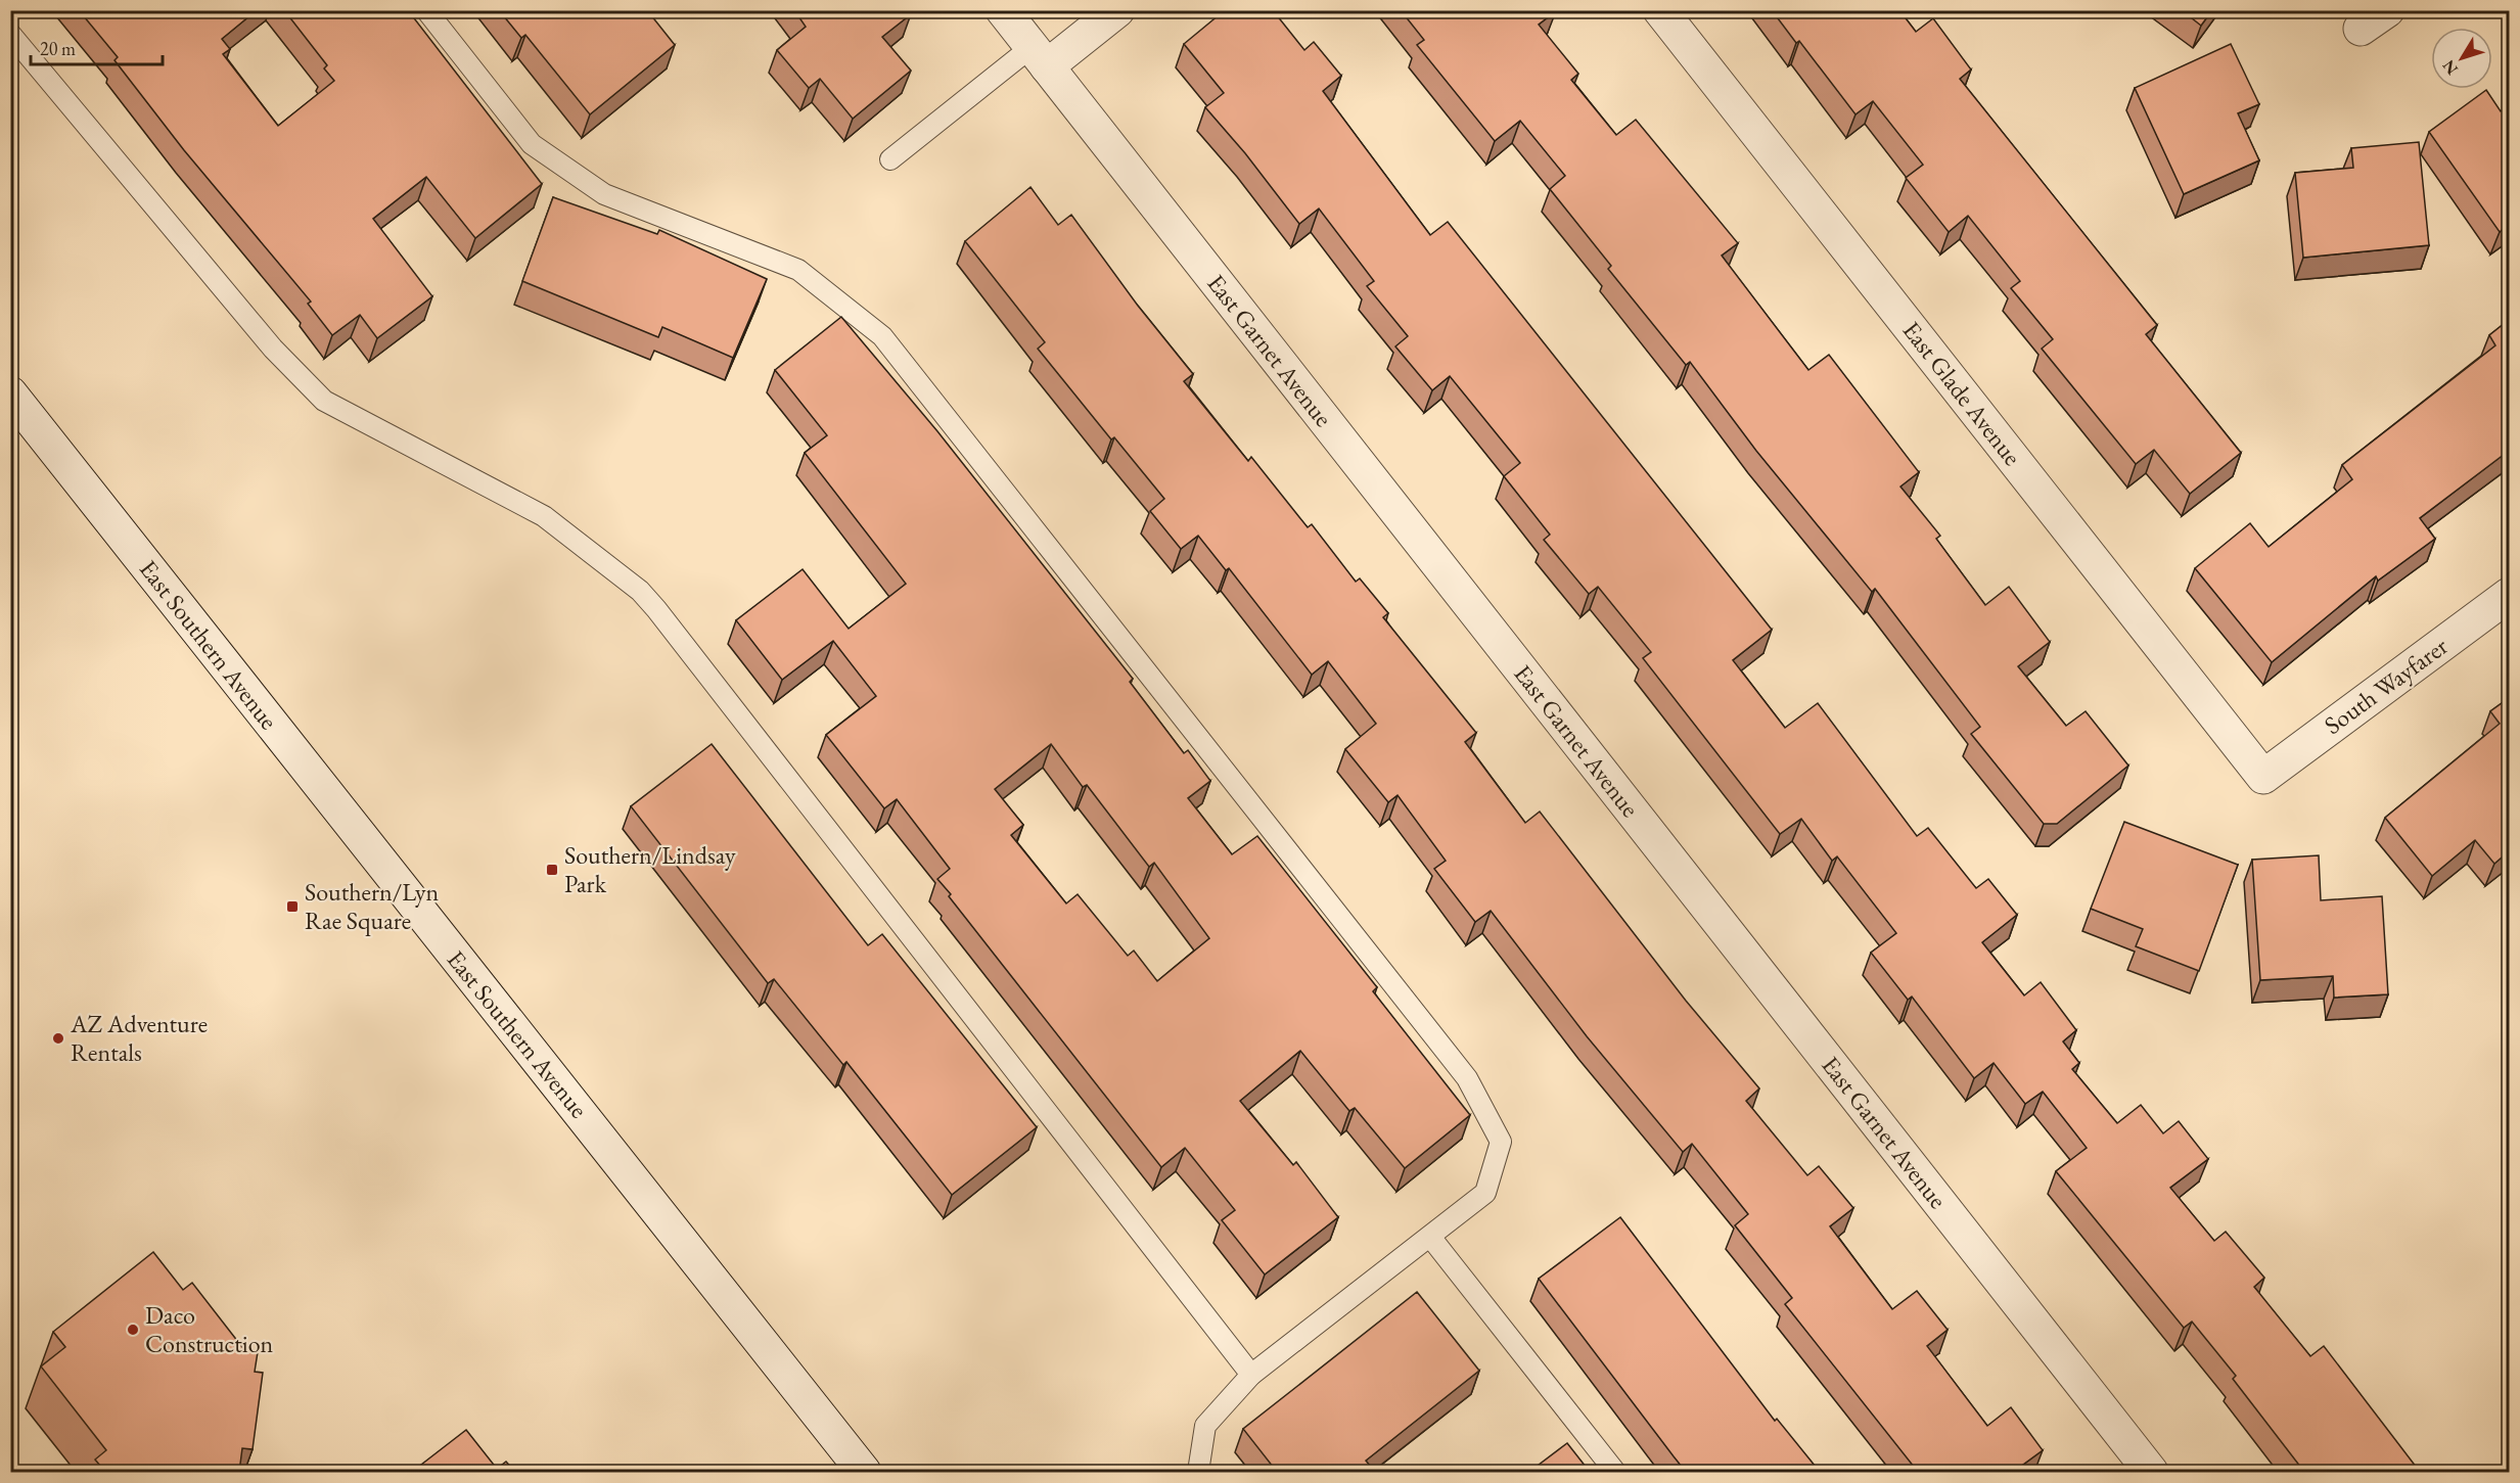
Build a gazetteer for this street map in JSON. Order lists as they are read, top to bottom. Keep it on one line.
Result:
{"streets":{"street":["East Garnet Avenue","East Glade Avenue","East Southern Avenue","South Wayfarer"]},"crossings":[["East Glade Avenue","South Wayfarer"]],"places":{"transit":["Southern/Lindsay Park","Southern/Lyn Rae Square"],"other":["AZ Adventure Rentals","Daco Construction"]},"scale_bar":"20 m","north":"bottom left"}
